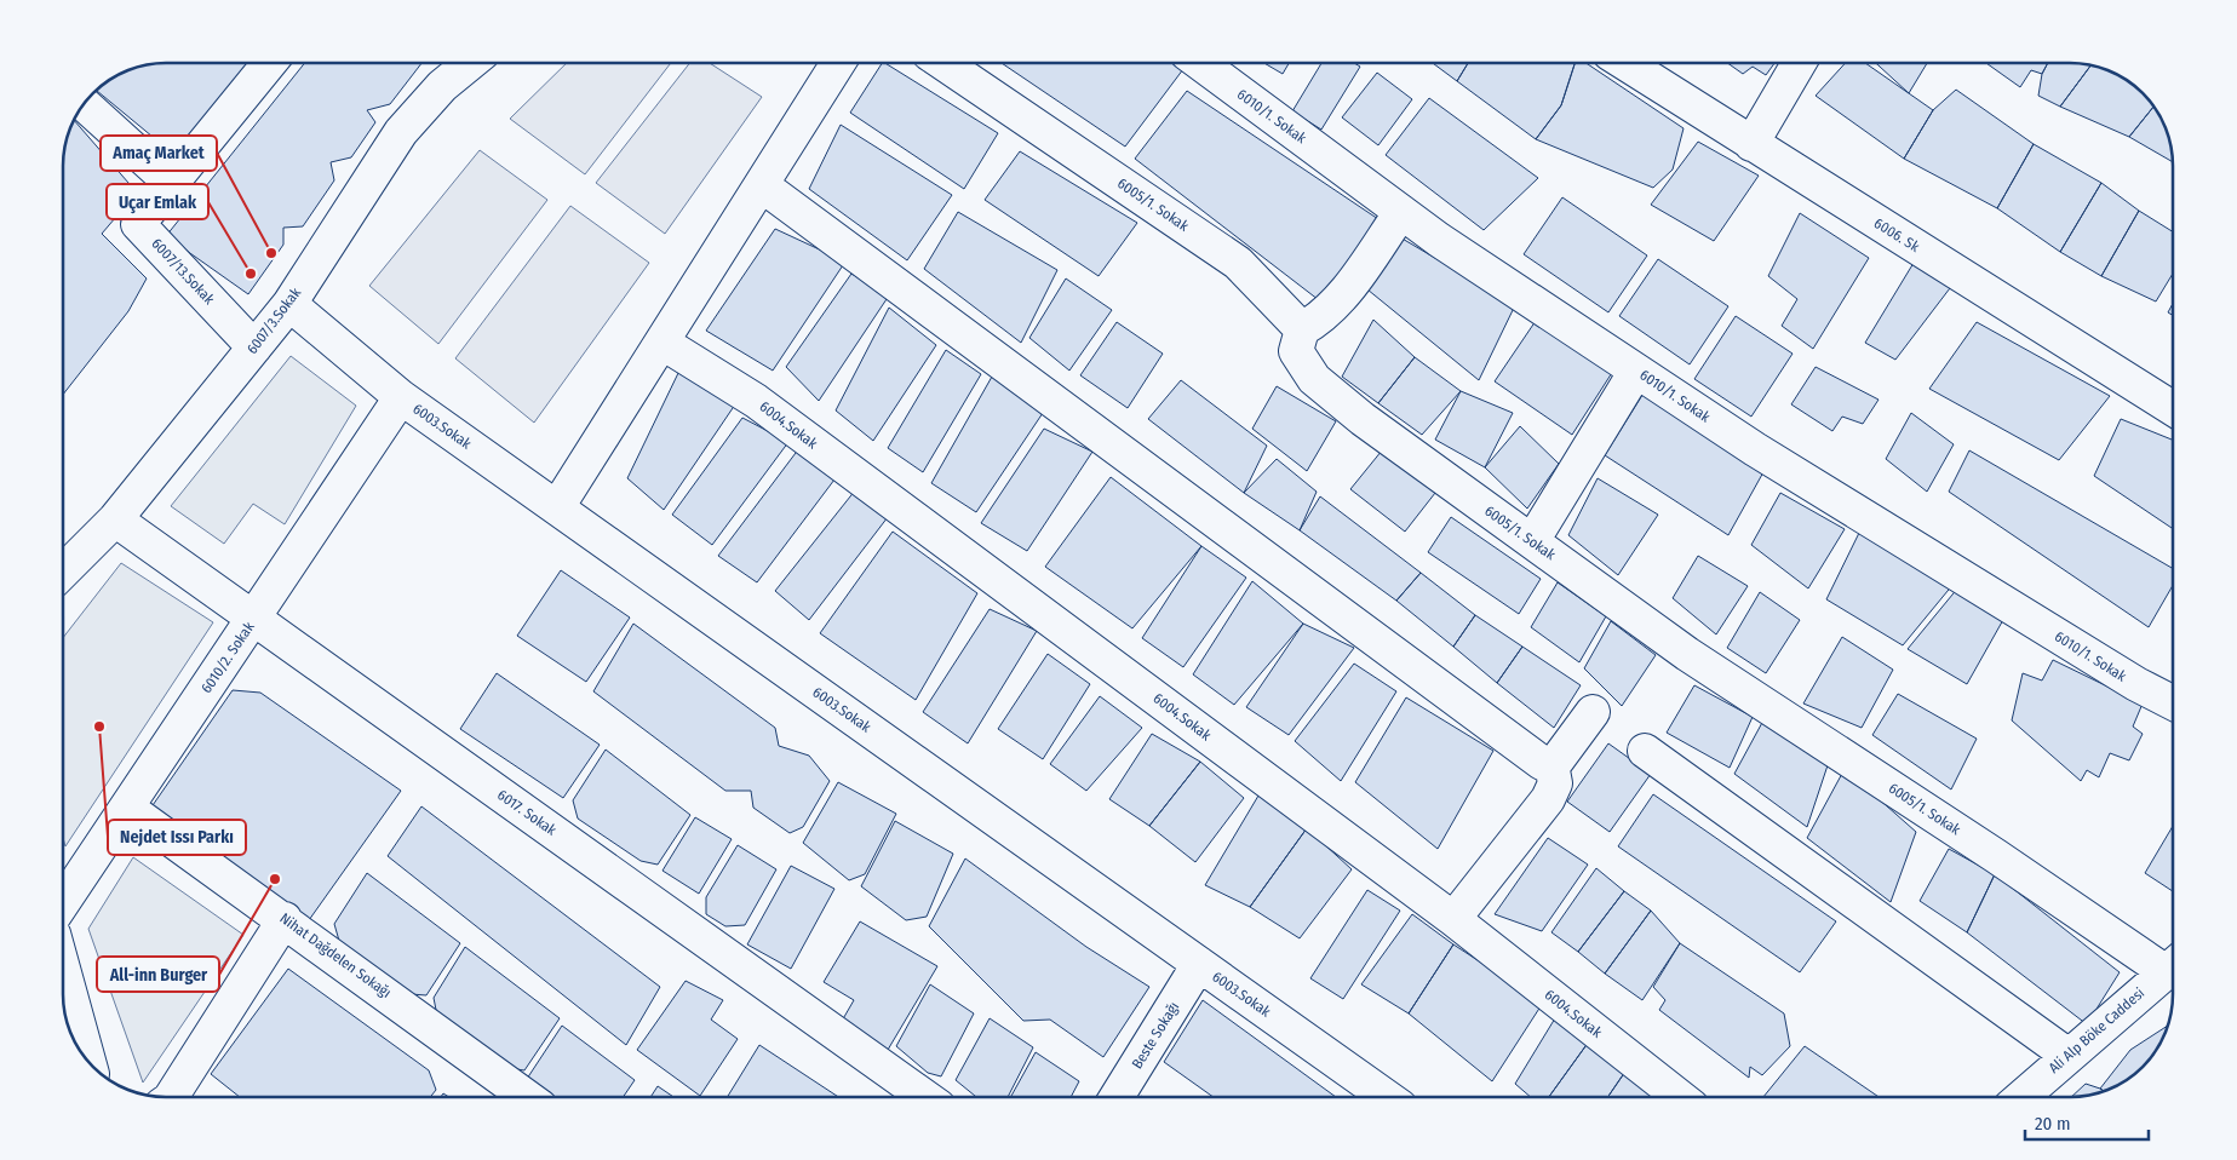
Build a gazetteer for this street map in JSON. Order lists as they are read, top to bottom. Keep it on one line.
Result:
{"streets":{"street":["6010/1. Sokak","6005/1. Sokak","6006. Sk","6007/13.Sokak","6007/3.Sokak","6004.Sokak","6003.Sokak","6010/2. Sokak","6017. Sokak","Nihat Dağdelen Sokağı","Ali Alp Böke Caddesi","Beste Sokağı"]},"crossings":[["6007/13.Sokak","6007/3.Sokak"],["6007/3.Sokak","6003.Sokak"],["6007/3.Sokak","6017. Sokak"],["6003.Sokak","6010/2. Sokak"],["6003.Sokak","Beste Sokağı"],["6010/2. Sokak","6017. Sokak"],["6010/2. Sokak","Nihat Dağdelen Sokağı"]],"places":["Amaç Market","Uçar Emlak","Nejdet Issı Parkı","All-inn Burger"],"scale_bar":"20 m"}
